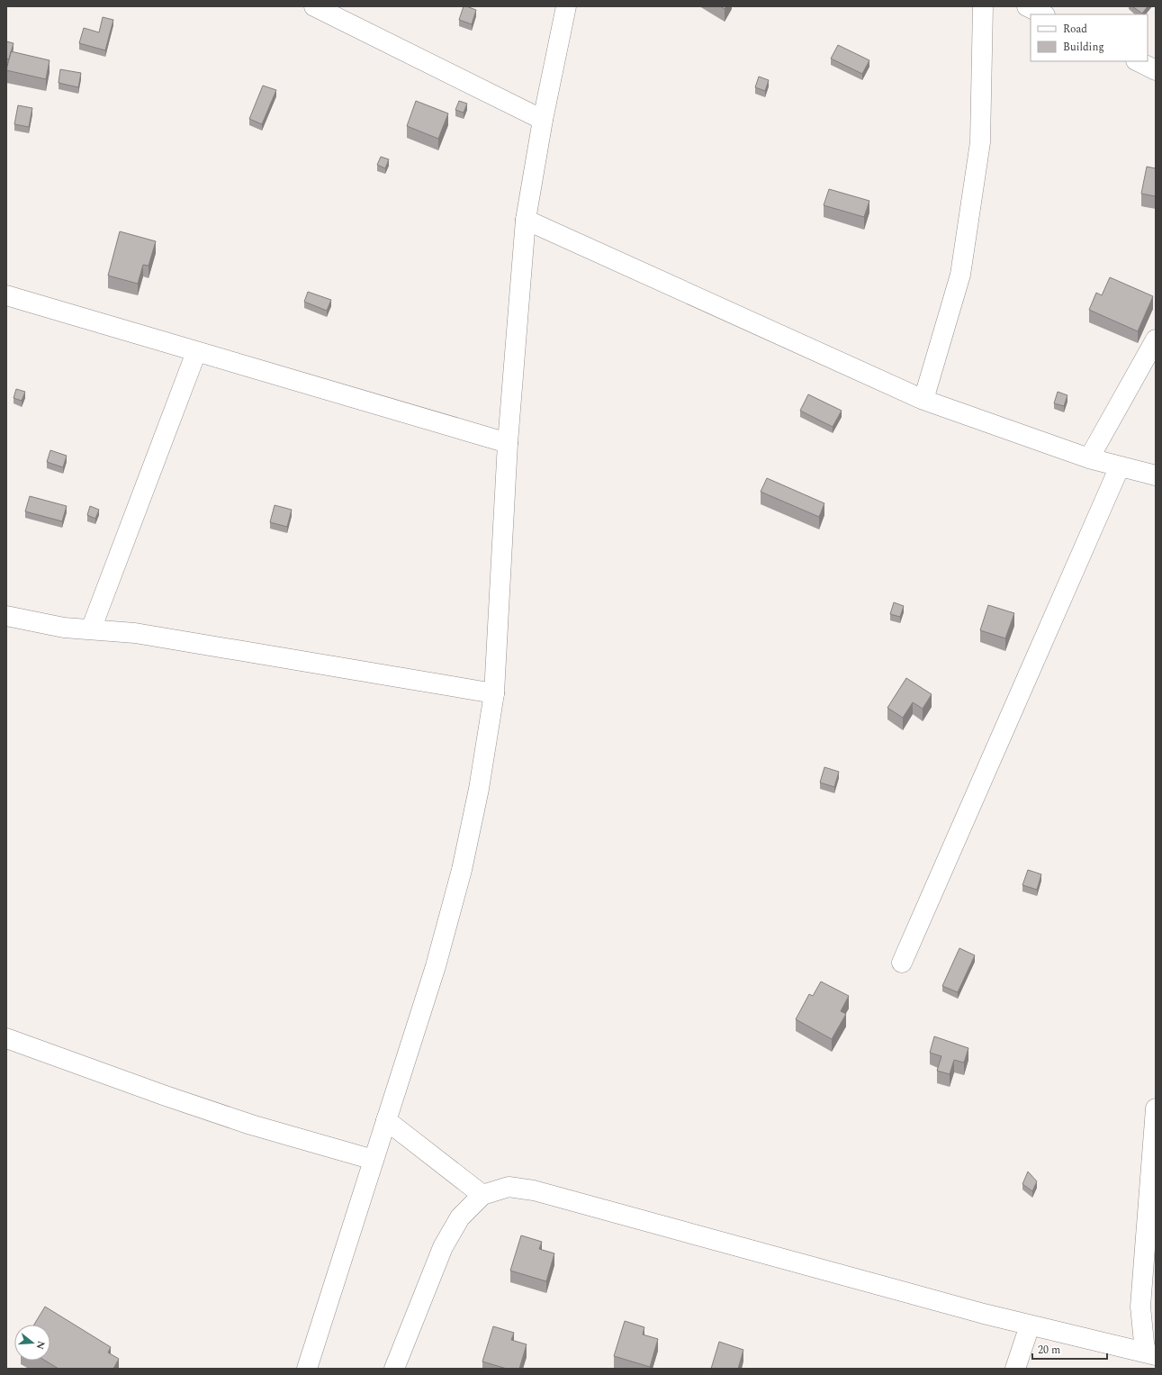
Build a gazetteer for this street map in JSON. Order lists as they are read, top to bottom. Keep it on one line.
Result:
{"legend":["Road","Building"],"scale_bar":"20 m","north":"right"}
